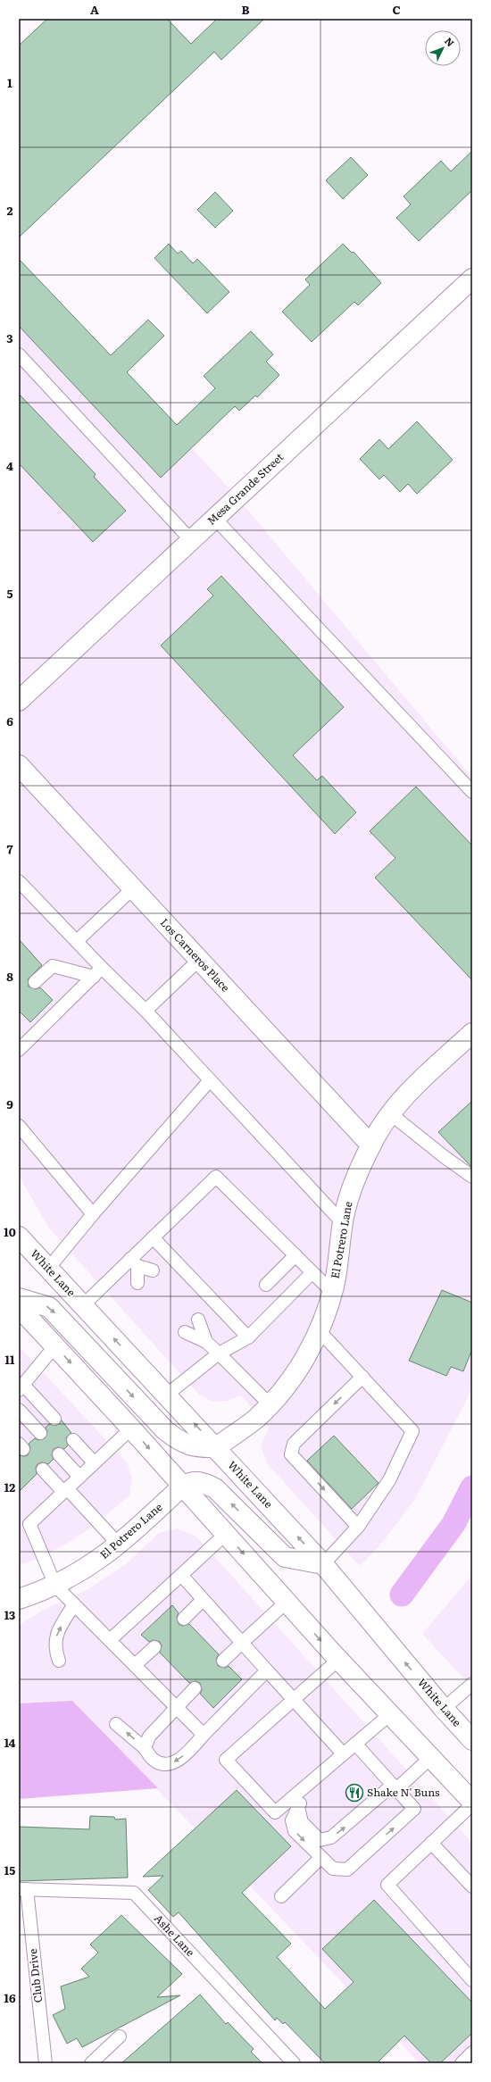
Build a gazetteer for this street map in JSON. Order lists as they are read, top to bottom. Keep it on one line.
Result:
{"streets":{"street":["Mesa Grande Street","Los Carneros Place","El Potrero Lane","White Lane"],"lane":["Ashe Lane","Club Drive"]},"crossings":[["Los Carneros Place","El Potrero Lane"],["El Potrero Lane","White Lane"],["Ashe Lane","Club Drive"]],"places":{"restaurant":["Shake N' Buns"]},"north":"top right","grid":{"columns":["A","B","C"],"rows":["1","2","3","4","5","6","7","8","9","10","11","12","13","14","15","16"]}}
